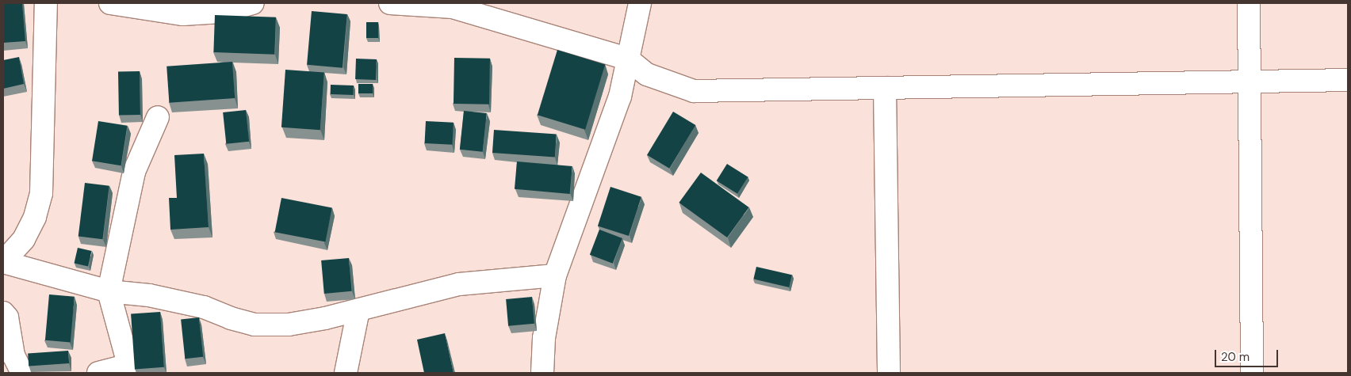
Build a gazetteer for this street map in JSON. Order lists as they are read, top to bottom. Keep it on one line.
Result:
{"scale_bar":"20 m"}
